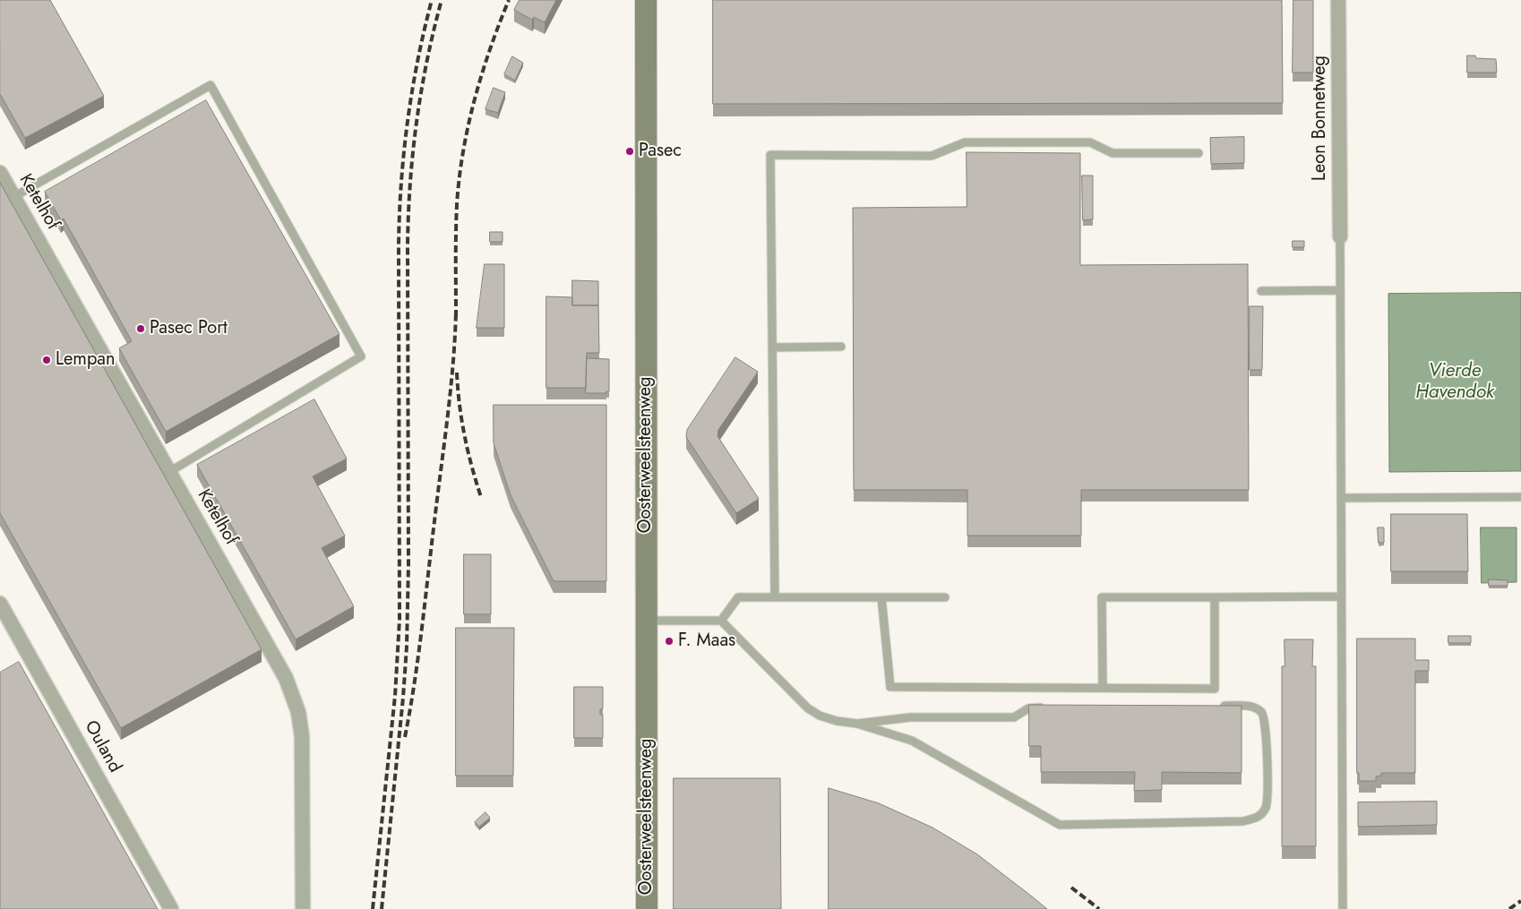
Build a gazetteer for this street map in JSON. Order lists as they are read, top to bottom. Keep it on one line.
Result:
{"streets":{"main road":["Oosterweelsteenweg"],"street":["Leon Bonnetweg","Ketelhof","Ouland"]},"water":["Vierde Havendok"],"places":["Pasec","Pasec Port","Lempan","F. Maas"]}
